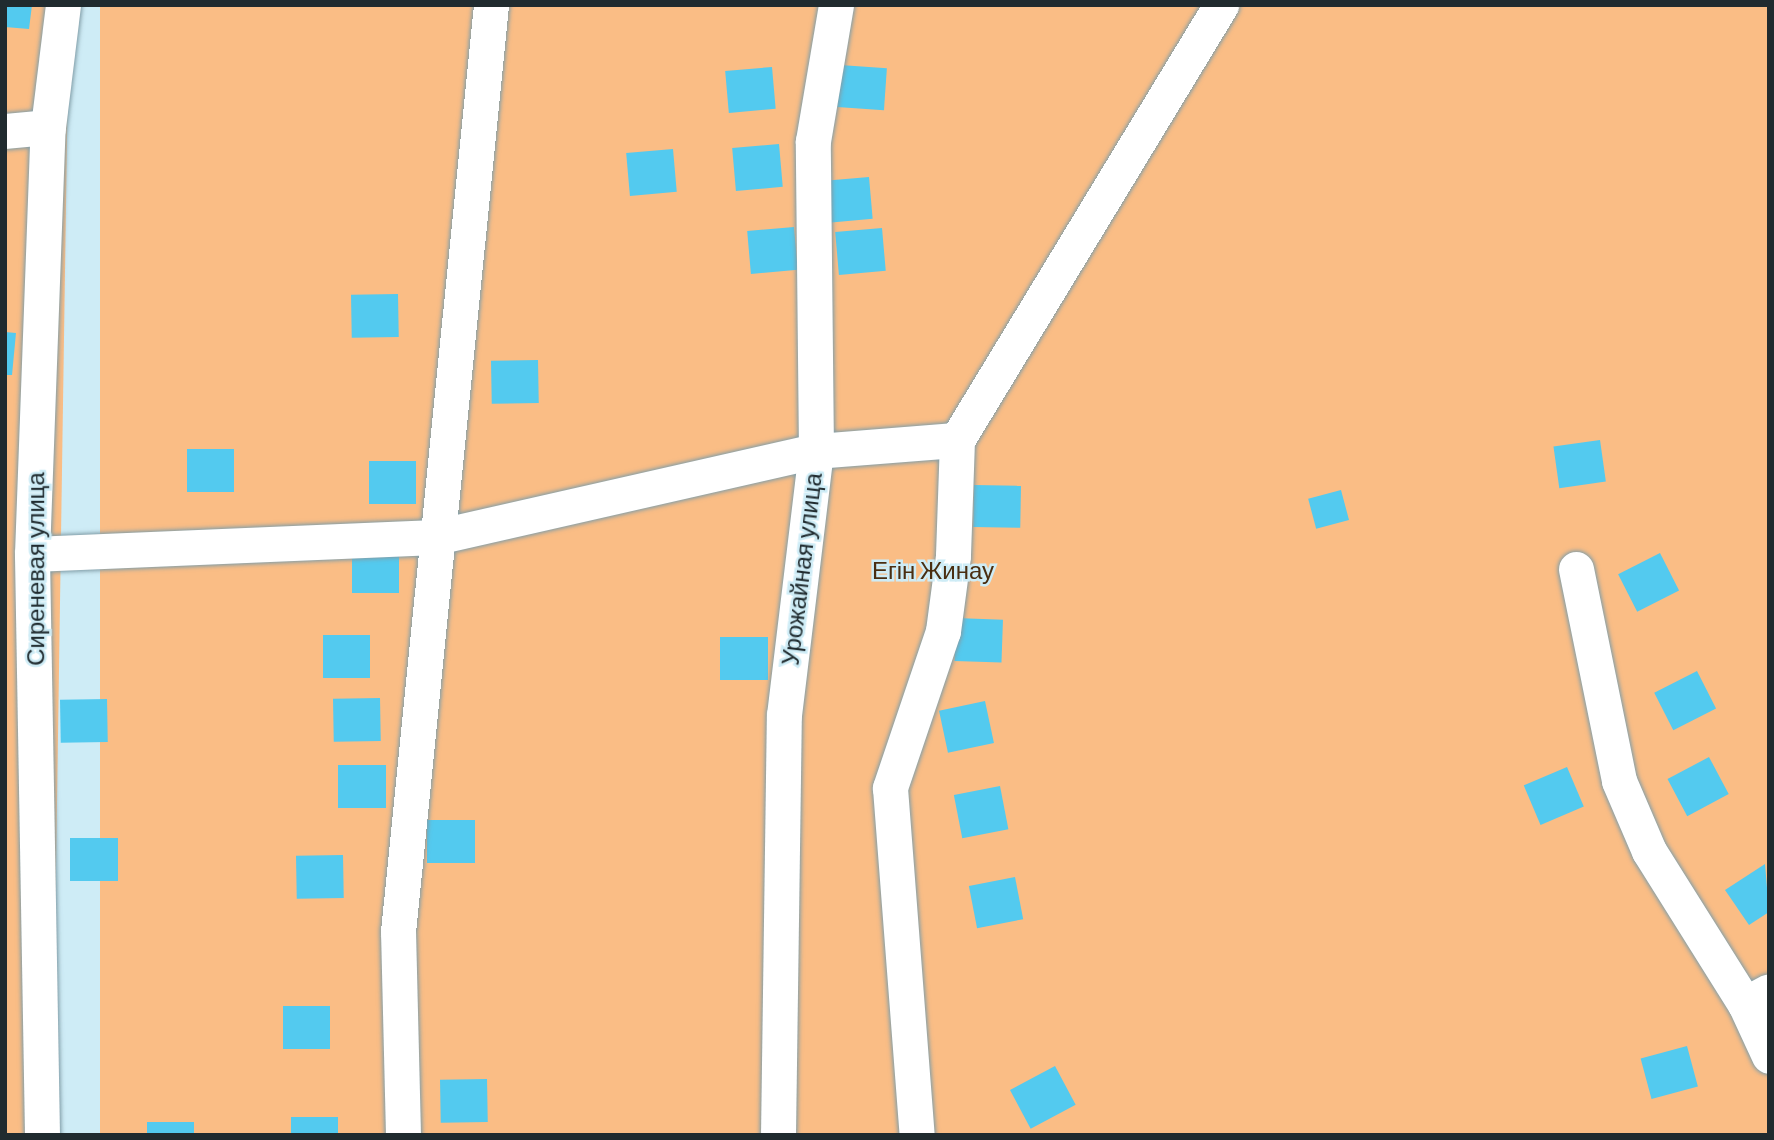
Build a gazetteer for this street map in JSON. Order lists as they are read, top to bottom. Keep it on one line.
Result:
{"streets":{"street":["Сиреневая улица","Урожайная улица"]},"parks":["Егін Жинау"]}
